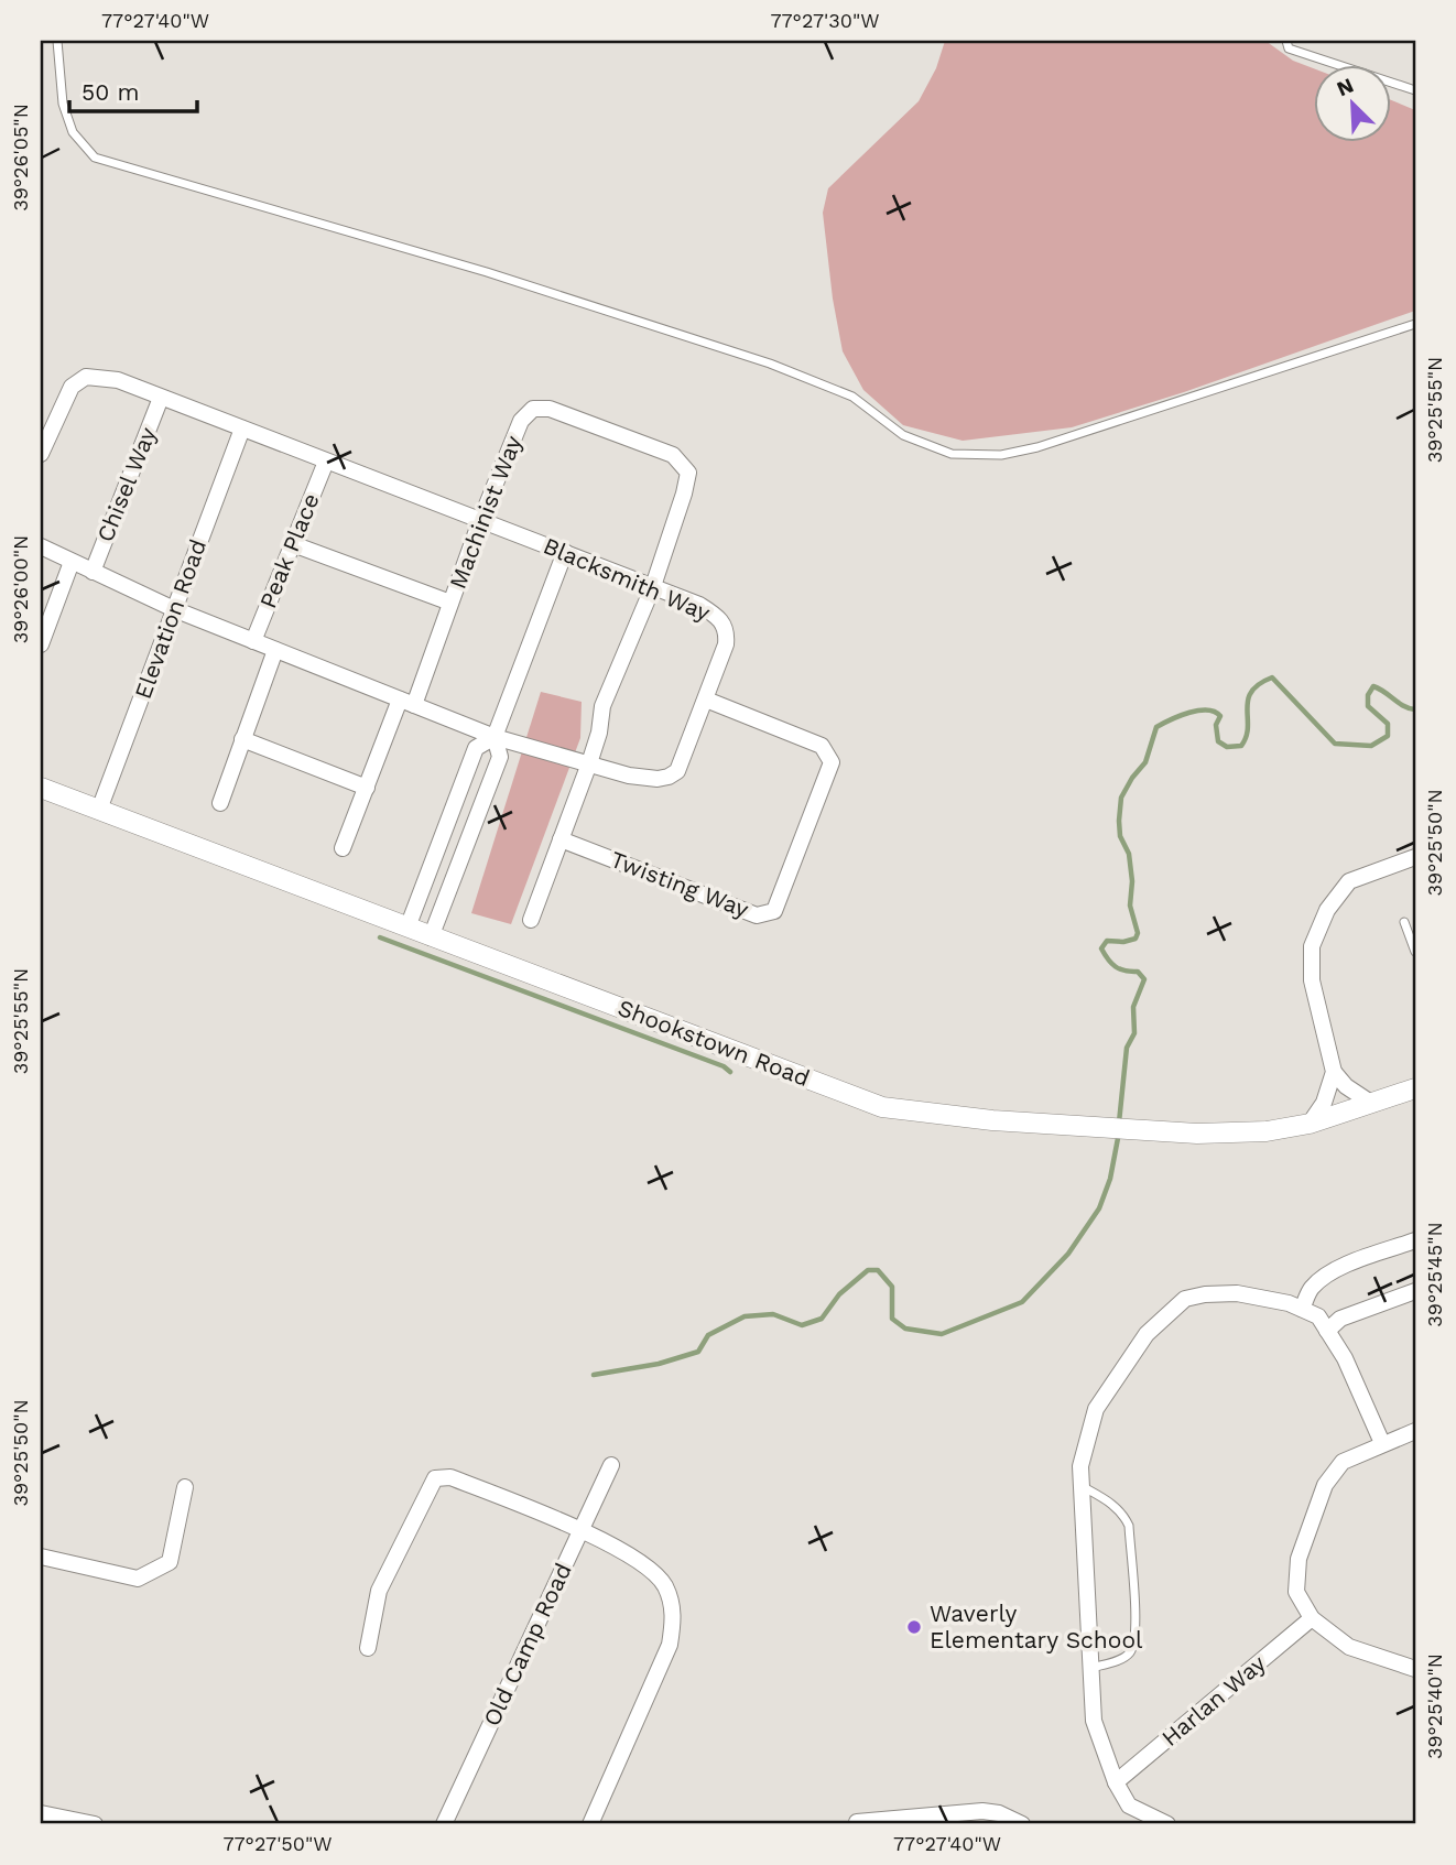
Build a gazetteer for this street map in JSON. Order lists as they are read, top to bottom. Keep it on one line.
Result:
{"streets":{"street":["Chisel Way","Machinist Way","Peak Place","Blacksmith Way","Elevation Road","Twisting Way","Shookstown Road","Old Camp Road","Harlan Way"]},"crossings":[["Chisel Way","Blacksmith Way"],["Machinist Way","Blacksmith Way"],["Machinist Way","Twisting Way"],["Peak Place","Blacksmith Way"],["Blacksmith Way","Elevation Road"],["Blacksmith Way","Twisting Way"],["Elevation Road","Shookstown Road"]],"places":["Waverly Elementary School"],"scale_bar":"50 m","north":"top left","coordinates":["77°27'40\"W","77°27'30\"W","39°26'05\"N","39°25'55\"N","39°26'00\"N","39°25'50\"N","39°25'45\"N","39°25'40\"N","77°27'50\"W"]}
